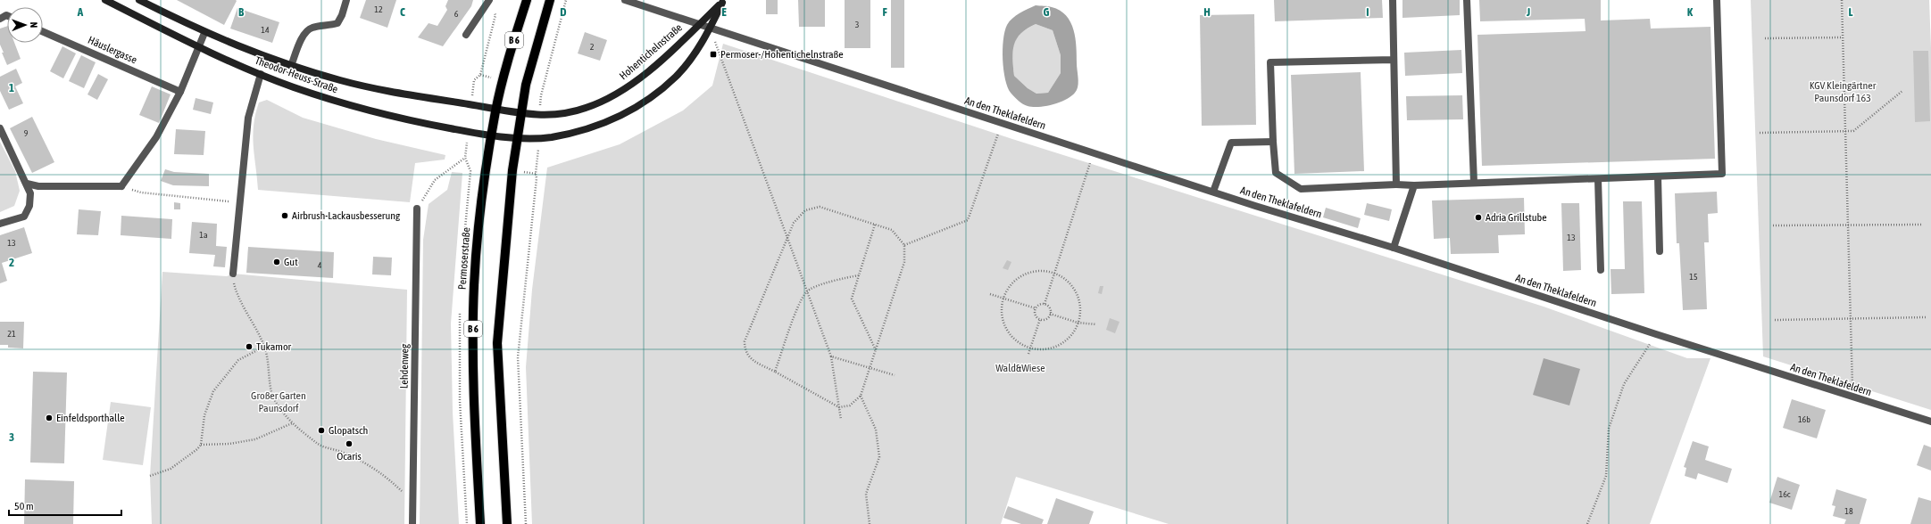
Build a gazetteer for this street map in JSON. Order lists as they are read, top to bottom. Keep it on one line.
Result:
{"streets":{"main road":["B 6","Hohentichelnstraße","Theodor-Heuss-Straße","Permoserstraße"],"street":["Häuslergasse","An den Theklafeldern","Lehdenweg"]},"crossings":[["B 6","Hohentichelnstraße"],["B 6","Theodor-Heuss-Straße"],["Hohentichelnstraße","Theodor-Heuss-Straße"],["Hohentichelnstraße","An den Theklafeldern"],["Hohentichelnstraße","Permoserstraße"],["Theodor-Heuss-Straße","Permoserstraße"]],"parks":["KGV Kleingärtner Paunsdorf 163","Wald&Wiese","Großer Garten Paunsdorf"],"places":{"transit":["Permoser-/Hohentichelnstraße"],"other":["Airbrush-Lackausbesserung","Adria Grillstube","Gut","Tukamor","Einfeldsporthalle","Glopatsch","Ocaris"]},"house_numbers":["12","6","3","14","2","9","1a","13","13","4","15","21","16b","16c","18"],"scale_bar":"50 m","north":"right","grid":{"columns":["A","B","C","D","E","F","G","H","I","J","K","L"],"rows":["1","2","3"]}}
